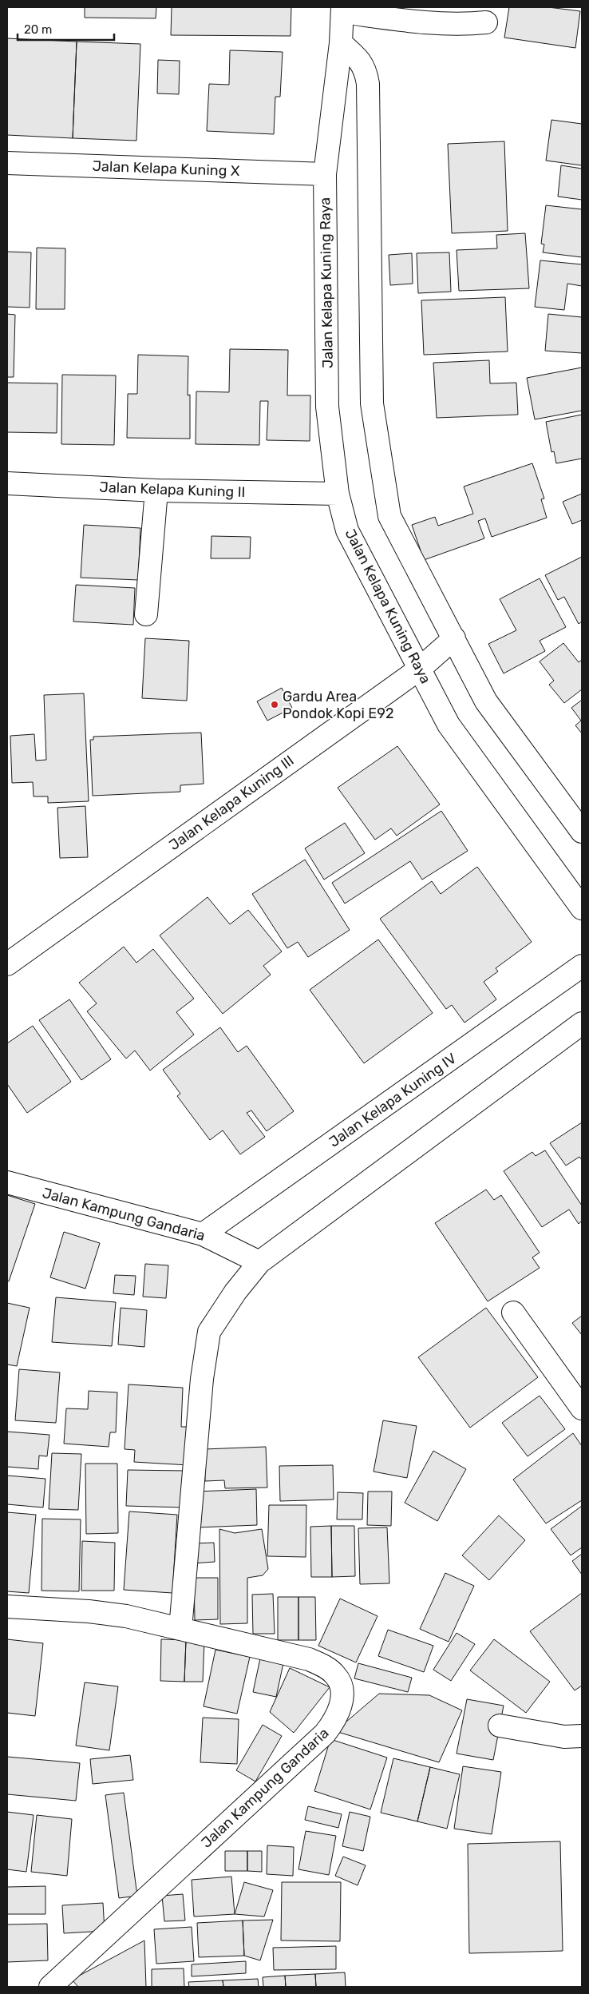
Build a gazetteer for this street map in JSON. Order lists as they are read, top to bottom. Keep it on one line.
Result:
{"streets":{"street":["Jalan Kelapa Kuning X","Jalan Kelapa Kuning Raya","Jalan Kelapa Kuning II","Jalan Kelapa Kuning III","Jalan Kelapa Kuning IV","Jalan Kampung Gandaria"]},"crossings":[["Jalan Kelapa Kuning X","Jalan Kelapa Kuning Raya"],["Jalan Kelapa Kuning Raya","Jalan Kelapa Kuning II"],["Jalan Kelapa Kuning Raya","Jalan Kelapa Kuning III"],["Jalan Kelapa Kuning IV","Jalan Kampung Gandaria"]],"places":["Gardu Area Pondok Kopi E92"],"scale_bar":"20 m"}
